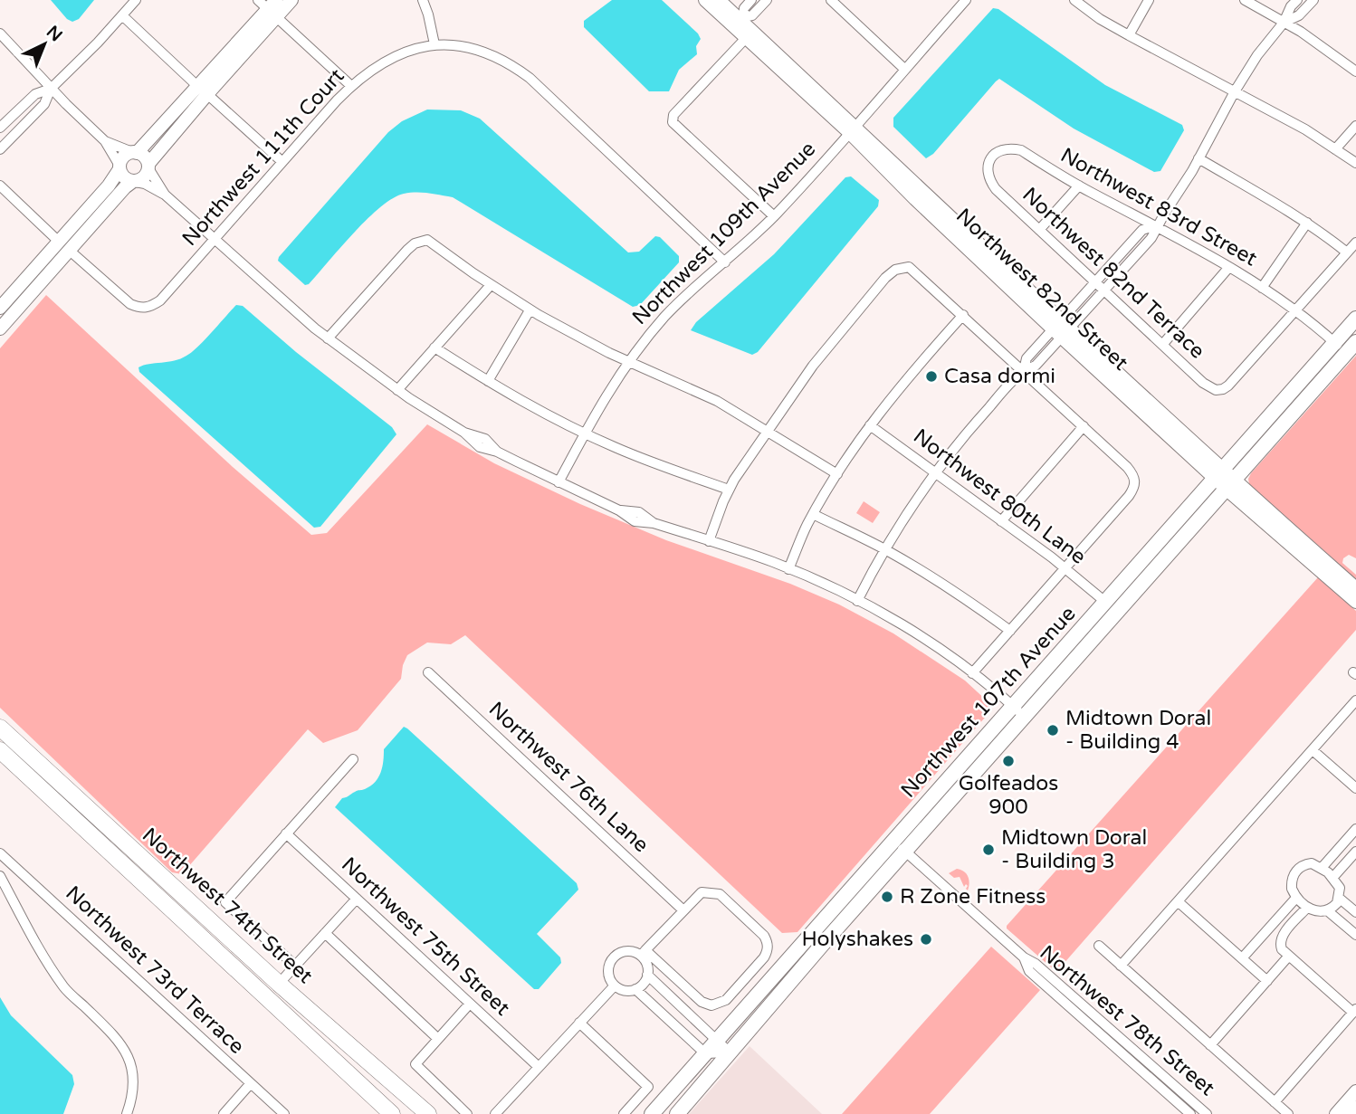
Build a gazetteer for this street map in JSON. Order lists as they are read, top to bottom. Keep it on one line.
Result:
{"streets":{"main road":["Northwest 107th Avenue","Northwest 74th Street"],"street":["Northwest 111th Court","Northwest 83rd Street","Northwest 109th Avenue","Northwest 82nd Terrace","Northwest 82nd Street","Northwest 80th Lane","Northwest 76th Lane","Northwest 75th Street","Northwest 73rd Terrace","Northwest 78th Street"]},"crossings":[["Northwest 111th Court","Northwest 109th Avenue"],["Northwest 83rd Street","Northwest 82nd Terrace"],["Northwest 83rd Street","Northwest 107th Avenue"],["Northwest 109th Avenue","Northwest 82nd Street"],["Northwest 82nd Street","Northwest 107th Avenue"],["Northwest 80th Lane","Northwest 107th Avenue"]],"places":["Casa dormi","Midtown Doral - Building 4","Golfeados 900","Midtown Doral - Building 3","R Zone Fitness","Holyshakes"],"north":"top right"}
